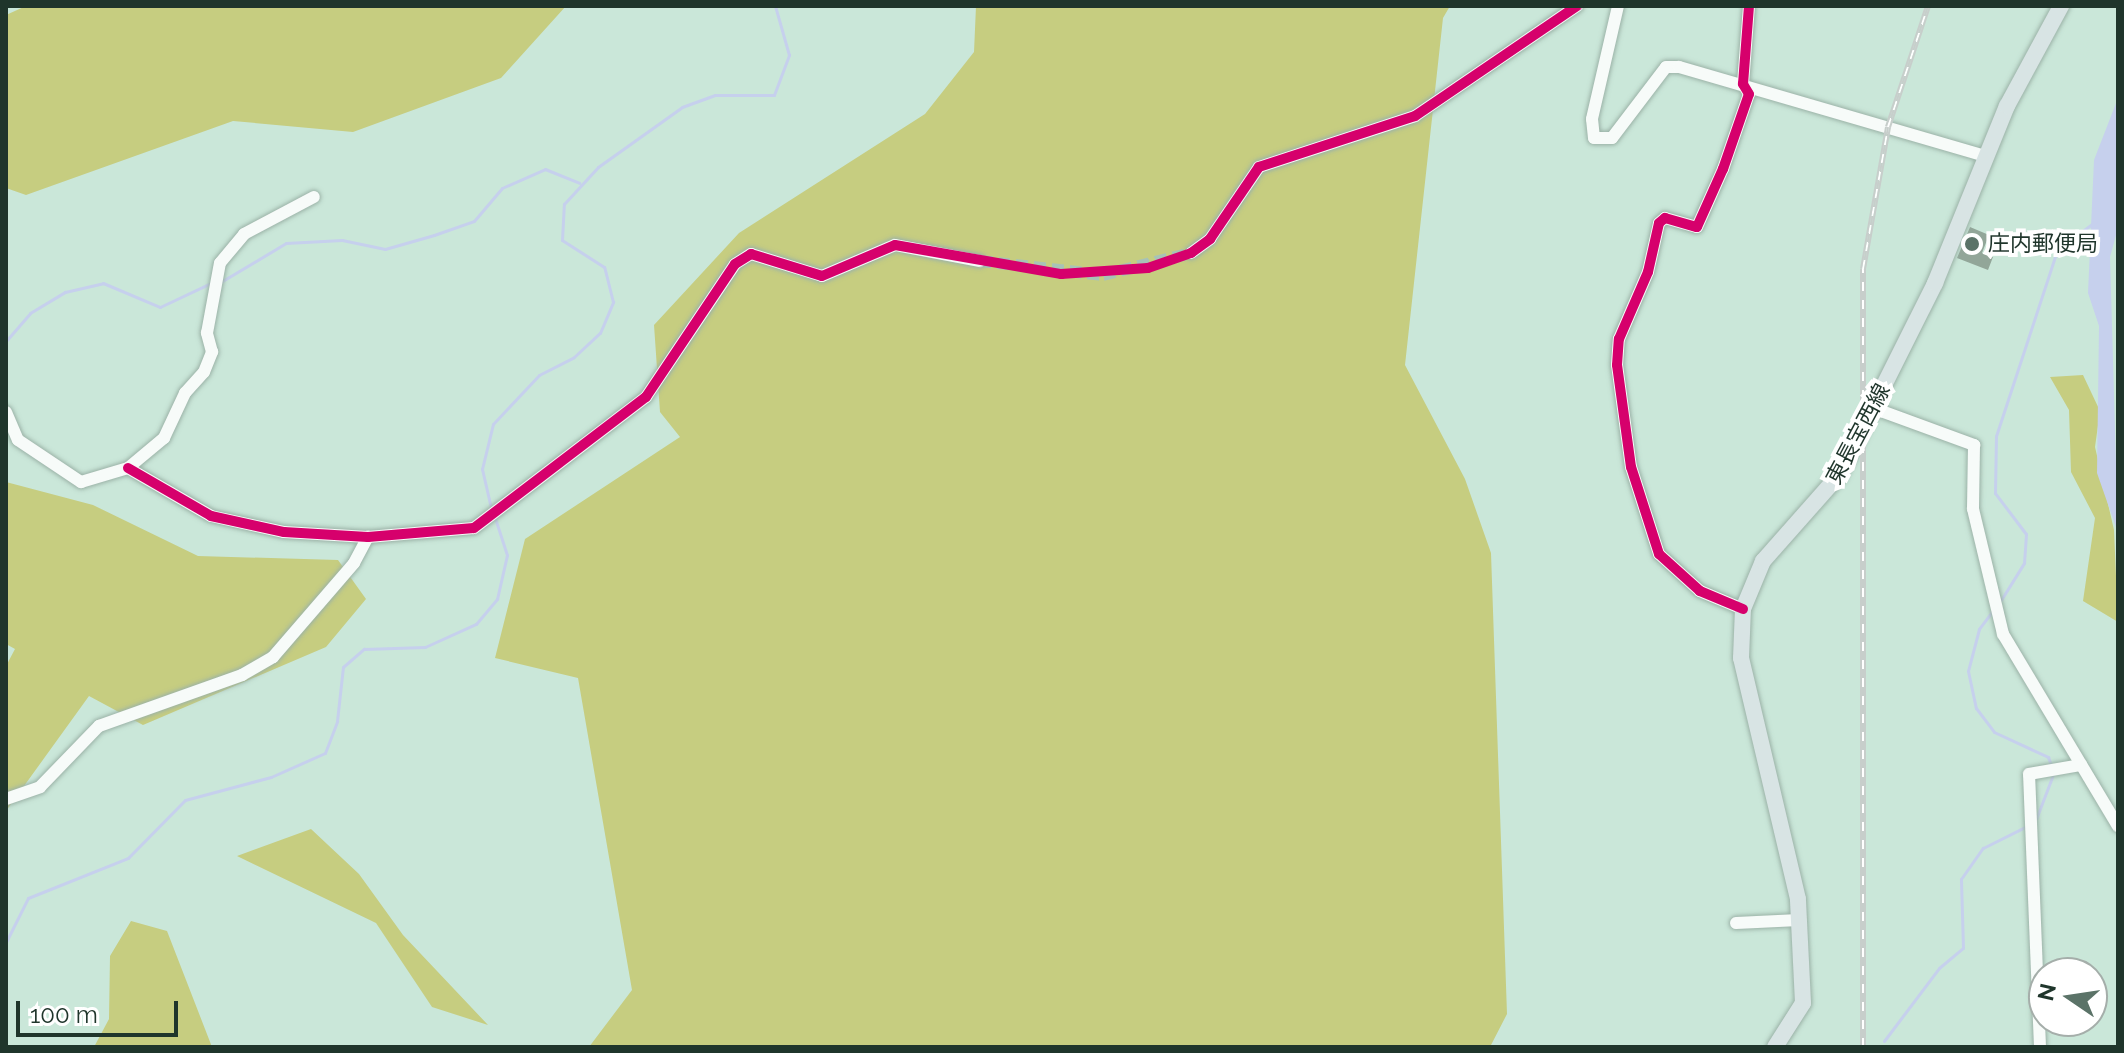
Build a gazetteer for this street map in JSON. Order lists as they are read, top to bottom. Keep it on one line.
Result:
{"streets":{"main road":["東長宝西線"]},"places":["庄内郵便局"],"scale_bar":"100 m","north":"left"}
